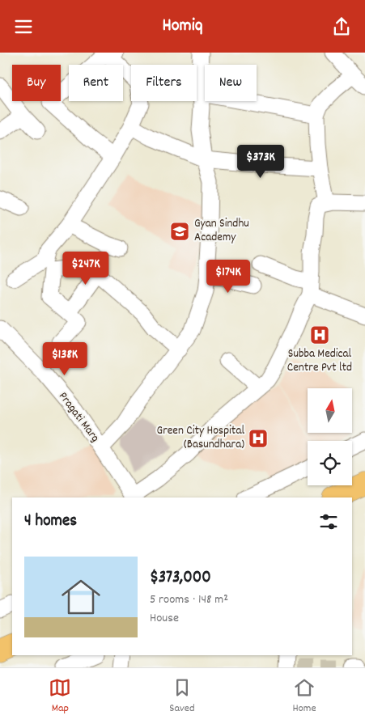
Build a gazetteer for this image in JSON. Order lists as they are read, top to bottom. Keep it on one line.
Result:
{"streets":{"street":["Pragati Marg"]},"places":{"school or university":["Gyan Sindhu Academy"],"hospital":["Subba Medical Centre Pvt ltd","Green City Hospital (Basundhara)"]},"north":"top","page":{"header":"Homiq","chip":["Buy","Rent","Filters","New"],"price":["$373K","$247K","$174K","$138K"],"heading":"4 homes","list":[{"name":"$373,000","note":"5 rooms · 148 m² · House"}],"tabs":["Map","Saved","Home"]}}
